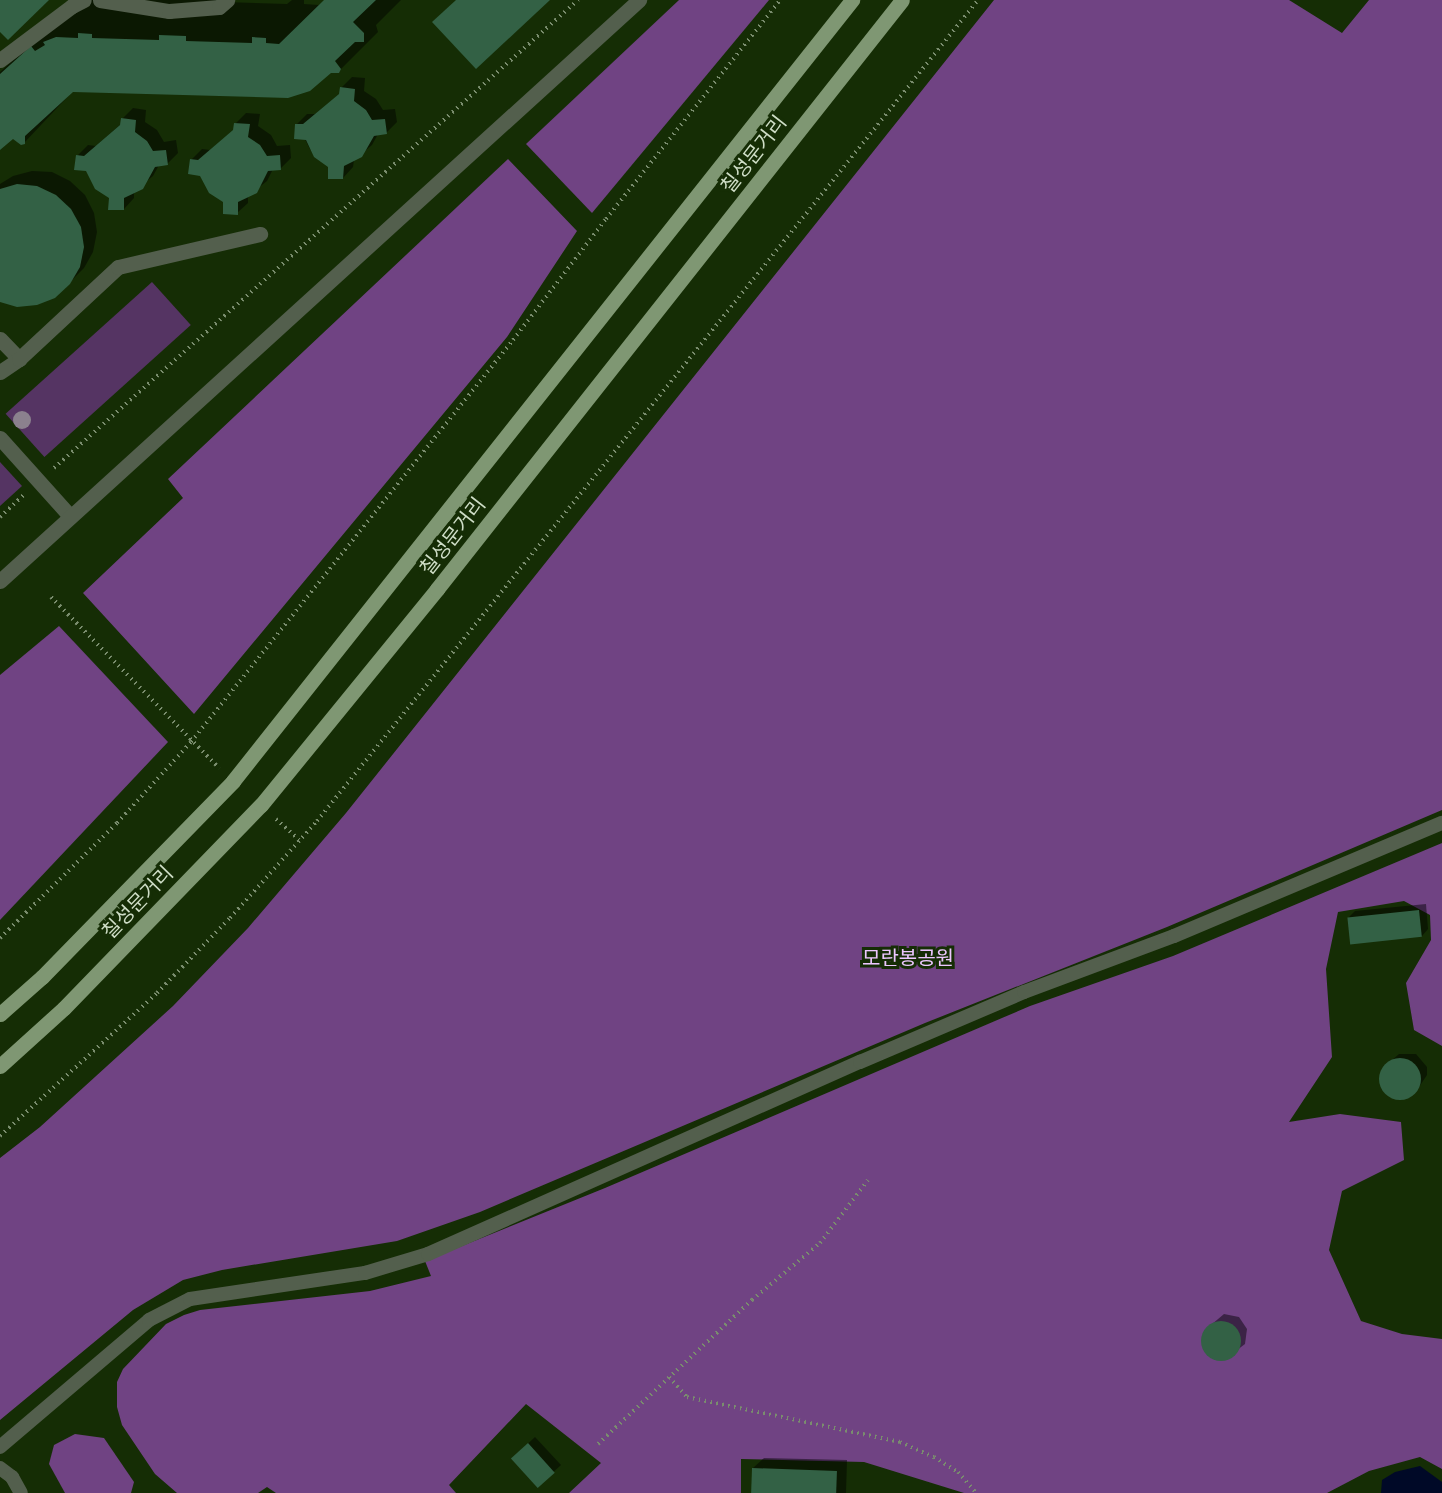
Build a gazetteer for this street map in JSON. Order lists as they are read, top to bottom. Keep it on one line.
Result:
{"streets":{"main road":["칠성문거리"]},"parks":["모란봉공원"]}
